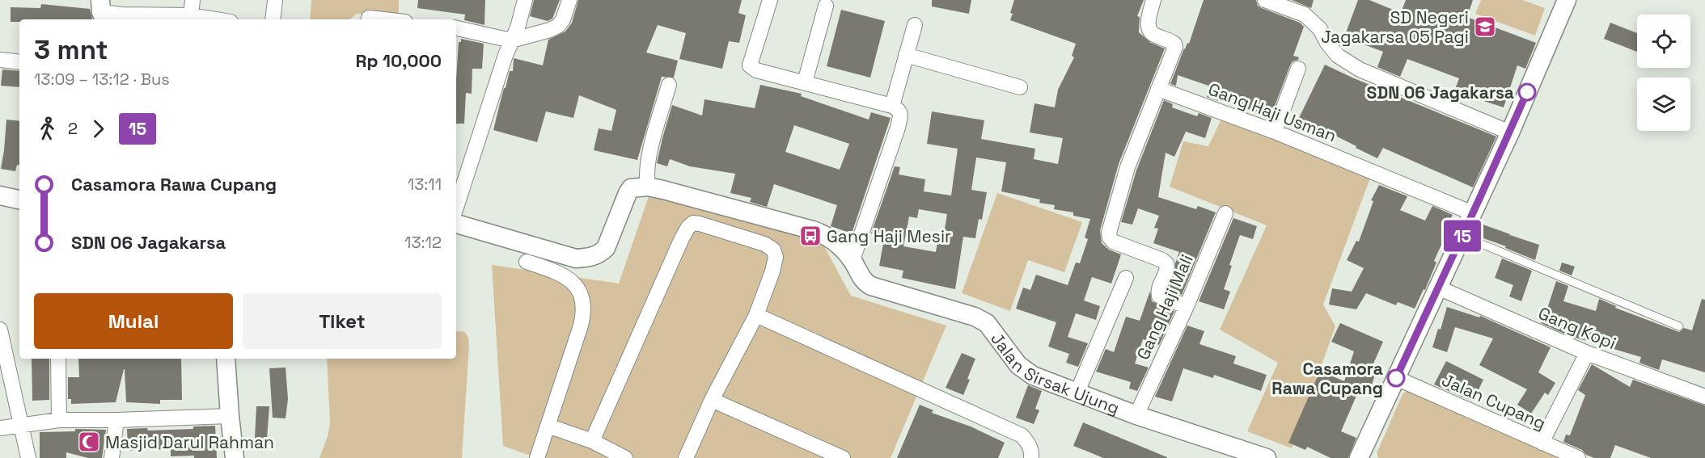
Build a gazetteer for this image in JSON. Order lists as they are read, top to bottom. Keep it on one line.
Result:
{"streets":{"street":["Gang Haji Usman","Gang Haji Mali","Gang Kopi","Jalan Sirsak Ujung","Jalan Cupang"]},"crossings":[["Gang Haji Mali","Jalan Sirsak Ujung"]],"places":{"school or university":["SD Negeri Jagakarsa 05 Pagi"],"other":["SDN 06 Jagakarsa","Casamora Rawa Cupang"],"bus stop":["Gang Haji Mesir"],"mosque":["Masjid Darul Rahman"]},"lines":["bus line 15"],"page":{"on_map":"15","heading":["3 mnt","13:09 – 13:12 · Bus","Rp 10,000"],"legs":["2","15"],"list":[{"name":"Casamora Rawa Cupang","value":"13:11"},{"name":"SDN 06 Jagakarsa","value":"13:12"}],"buttons":["Mulai","Tiket"]}}
